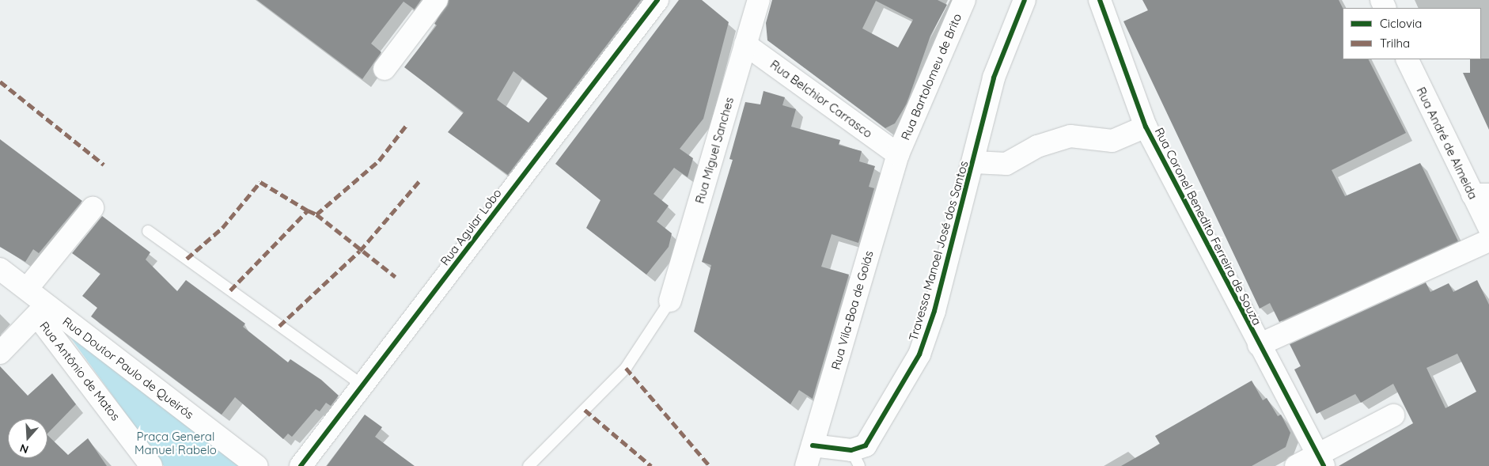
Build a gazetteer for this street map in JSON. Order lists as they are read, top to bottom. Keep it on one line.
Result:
{"streets":{"street":["Rua Bartolomeu de Brito","Rua Belchior Carrasco","Rua André de Almeida","Rua Miguel Sanches","Rua Coronel Benedito Ferreira de Souza","Rua Aguiar Lobo","Travessa Manoel José dos Santos","Rua Vila-Boa de Goiás","Rua Doutor Paulo de Queirós","Rua Antônio de Matos"]},"crossings":[["Rua Bartolomeu de Brito","Rua Belchior Carrasco"],["Rua Bartolomeu de Brito","Rua Vila-Boa de Goiás"],["Rua Belchior Carrasco","Rua Miguel Sanches"],["Rua Belchior Carrasco","Rua Vila-Boa de Goiás"],["Travessa Manoel José dos Santos","Rua Vila-Boa de Goiás"],["Rua Doutor Paulo de Queirós","Rua Antônio de Matos"]],"parks":["Praça General Manuel Rabelo"],"legend":["Ciclovia","Trilha"],"north":"bottom"}
